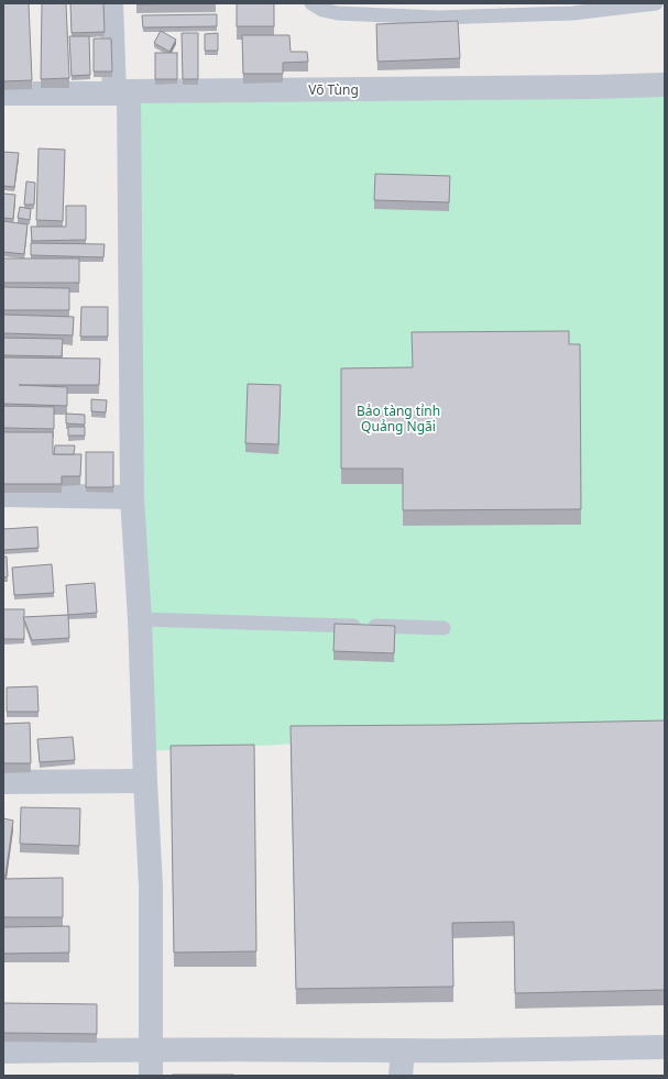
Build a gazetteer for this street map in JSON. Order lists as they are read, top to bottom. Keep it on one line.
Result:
{"streets":{"street":["Võ Tùng"]},"parks":["Bảo tàng tỉnh Quảng Ngãi"]}
